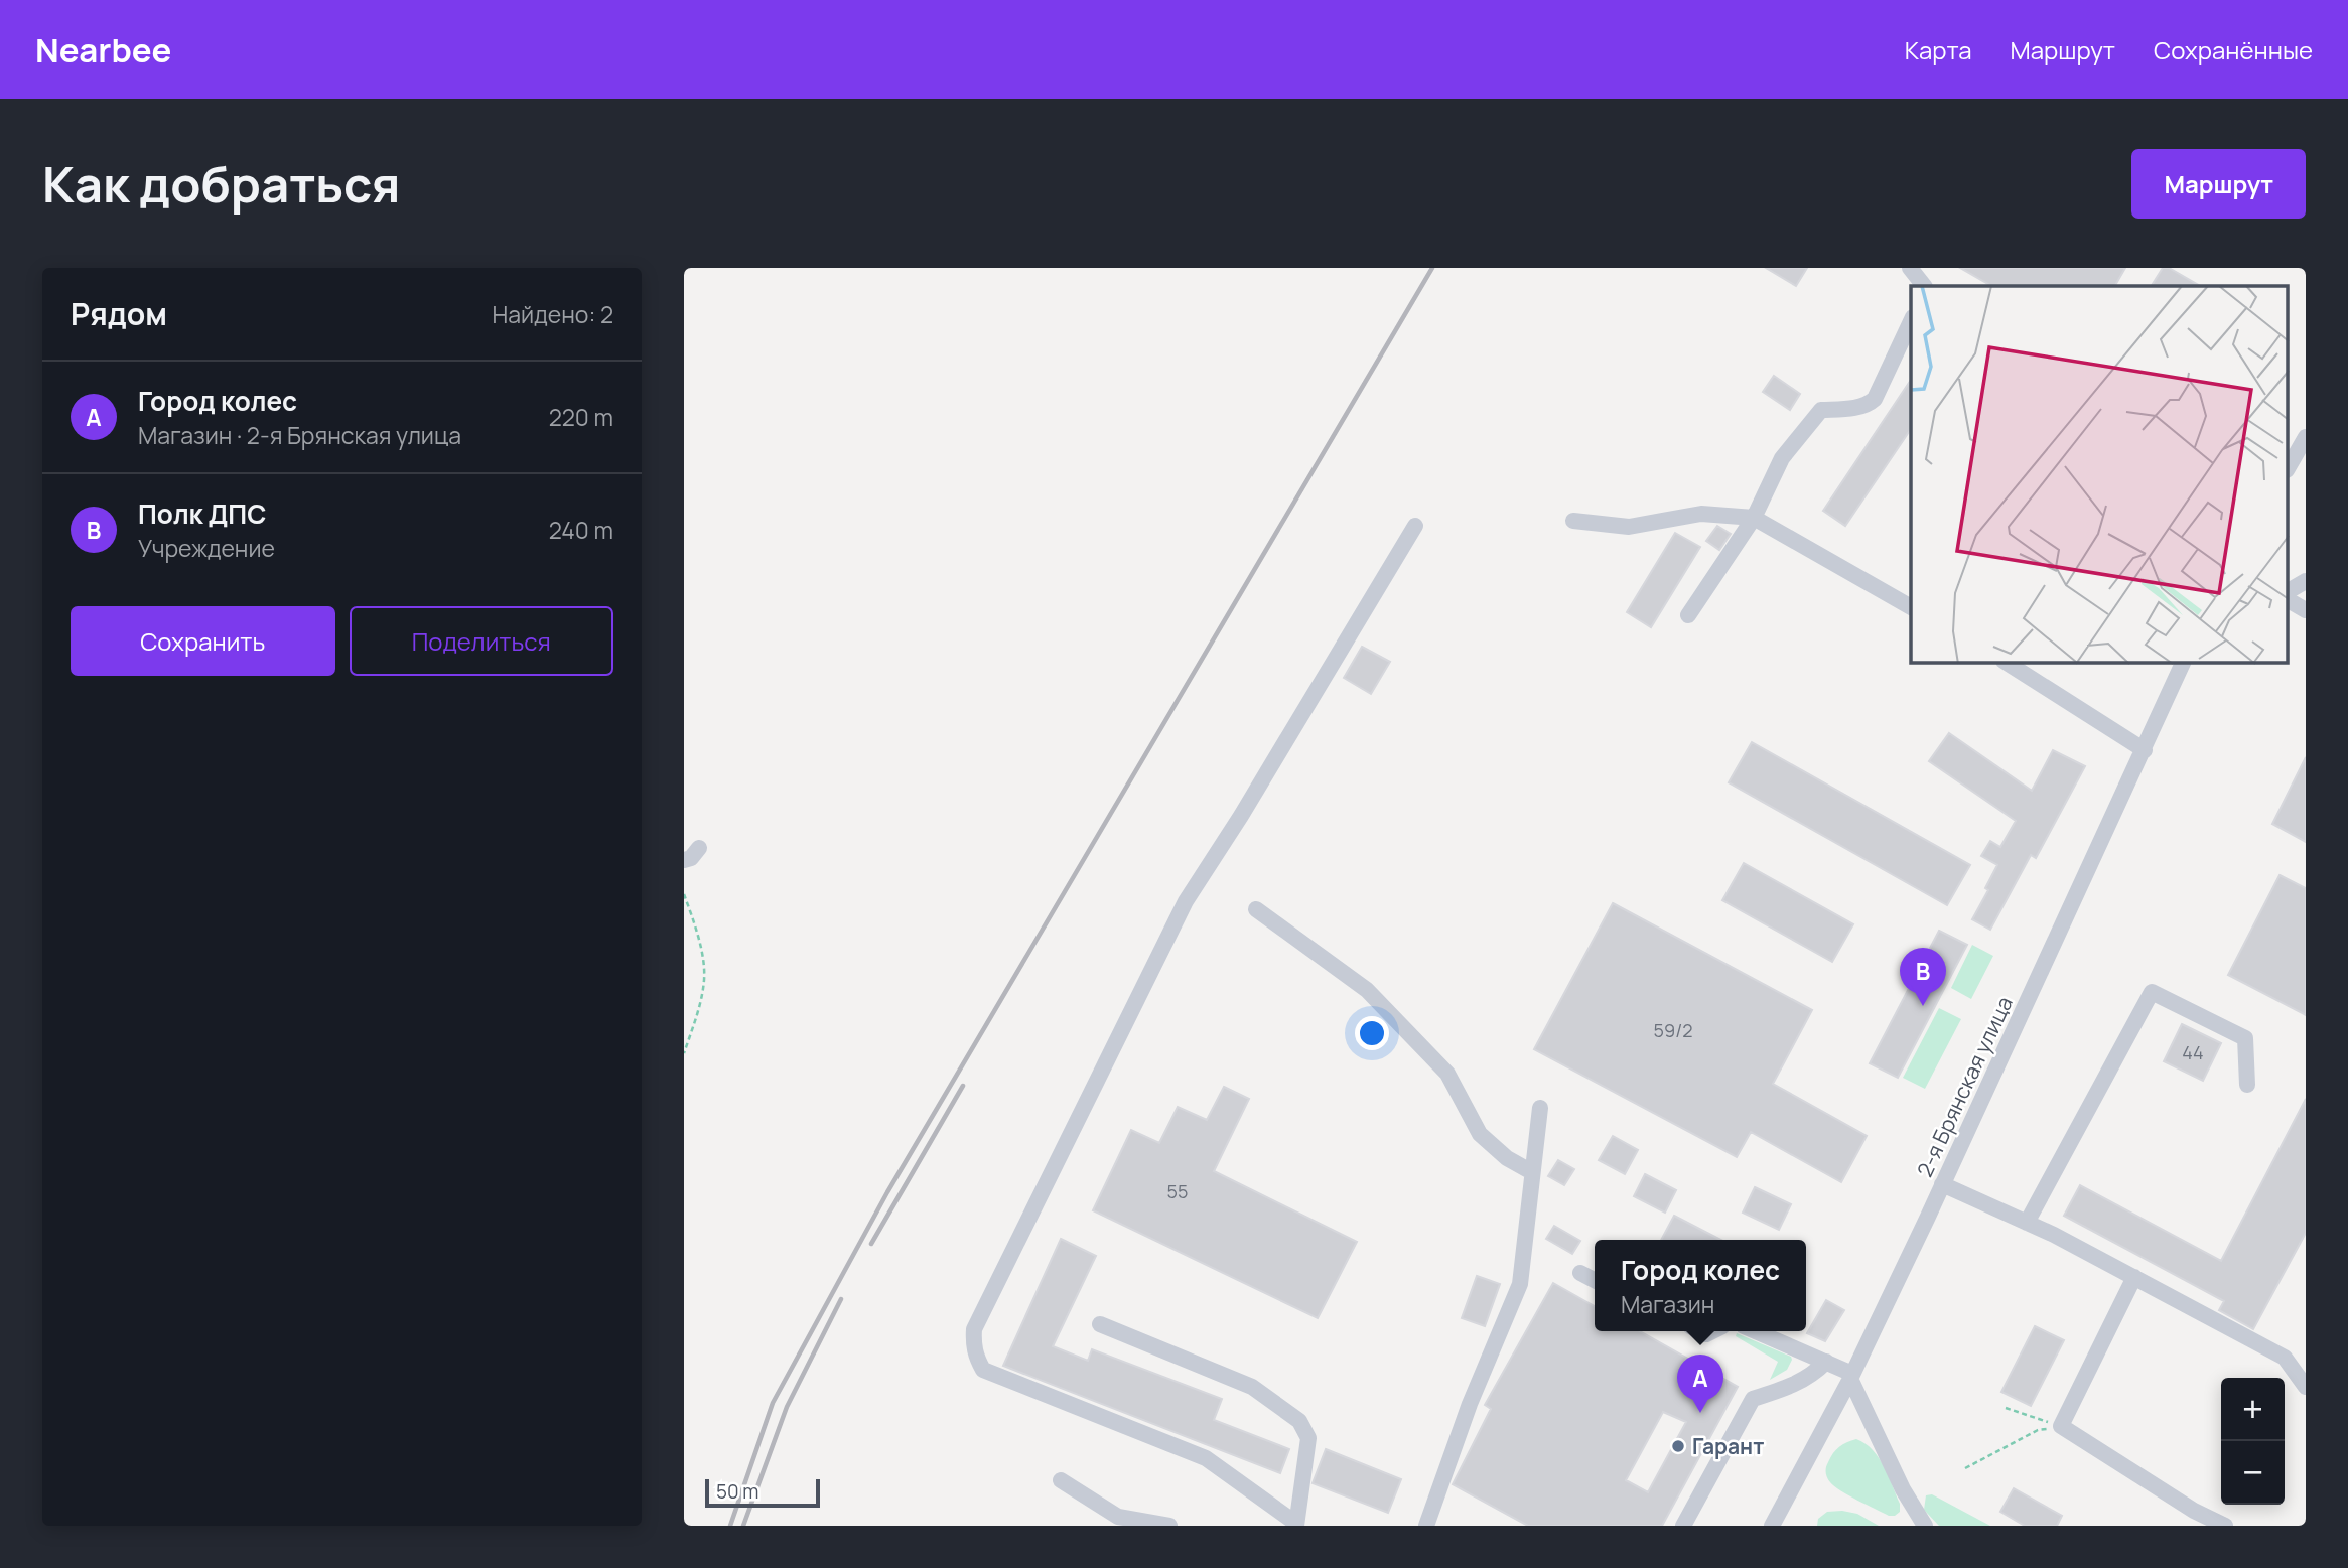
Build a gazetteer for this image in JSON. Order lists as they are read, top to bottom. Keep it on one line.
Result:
{"streets":{"street":["2-я Брянская улица"]},"places":["Гарант"],"house_numbers":["59/2","44","55"],"scale_bar":"50 m","page":{"header":"Nearbee","nav":["Карта","Маршрут","Сохранённые"],"buttons":["Маршрут",["Сохранить","Поделиться"]],"title":"Как добраться","heading":["Рядом","Найдено: 2"],"list":[{"mark":"A","name":"Город колес","note":"Магазин · 2-я Брянская улица","value":"220 m"},{"mark":"B","name":"Полк ДПС","note":"Учреждение","value":"240 m"}],"pins":["B","A"],"popup":["Город колес","Магазин"],"map_buttons":["+","−"],"scale":"50 m"}}
